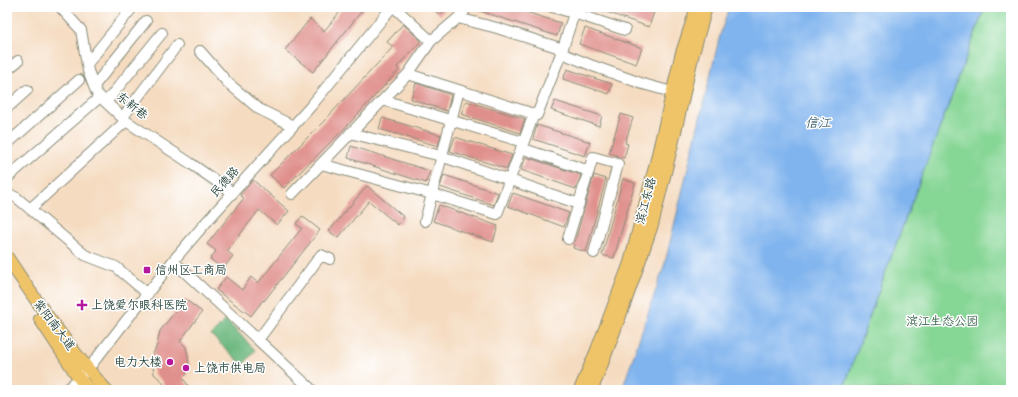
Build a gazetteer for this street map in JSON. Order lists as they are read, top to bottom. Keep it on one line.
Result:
{"streets":{"main road":["滨江东路","紫阳南大道"],"street":["东新巷","民德路"]},"crossings":[["东新巷","民德路"],["民德路","紫阳南大道"]],"water":["信江"],"parks":["滨江生态公园"],"places":{"transit":["信州区工商局"],"health":["上饶爱尔眼科医院"],"other":["电力大楼","上饶市供电局"]}}
